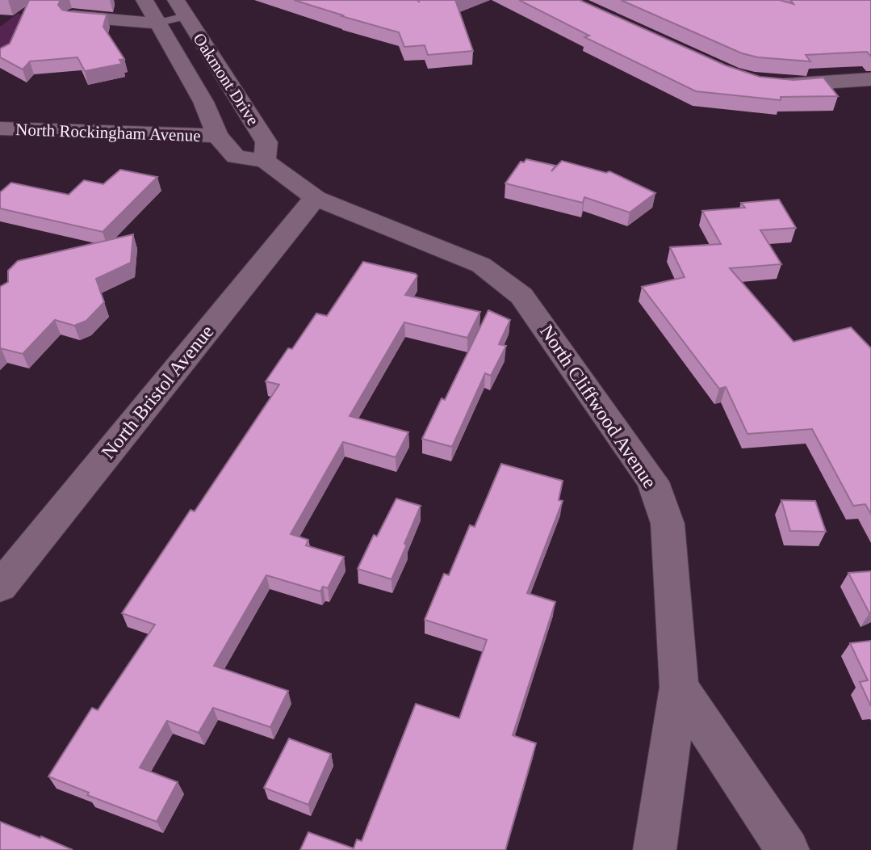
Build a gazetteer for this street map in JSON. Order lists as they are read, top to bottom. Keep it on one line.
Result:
{"streets":{"street":["Oakmont Drive","North Rockingham Avenue","North Bristol Avenue","North Cliffwood Avenue"]},"crossings":[["Oakmont Drive","North Rockingham Avenue"],["Oakmont Drive","North Bristol Avenue"],["Oakmont Drive","North Cliffwood Avenue"],["North Bristol Avenue","North Cliffwood Avenue"]]}
